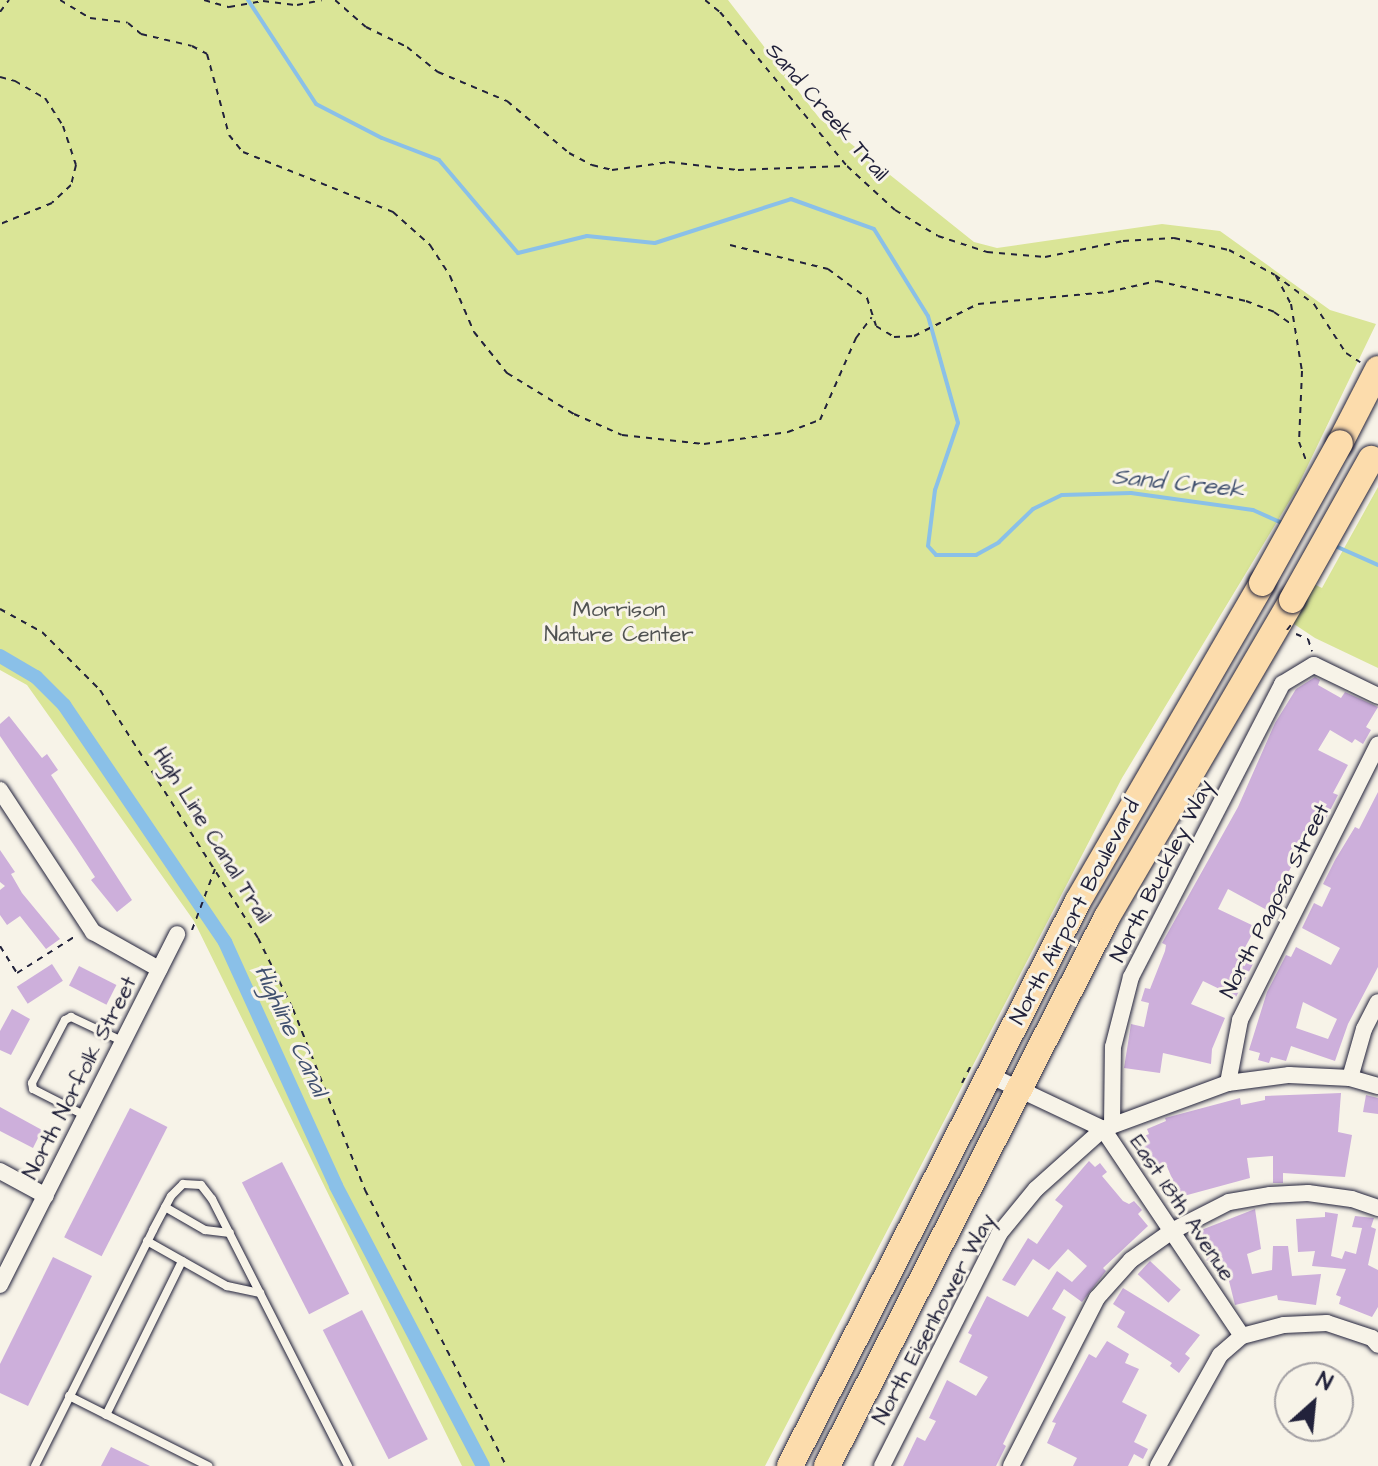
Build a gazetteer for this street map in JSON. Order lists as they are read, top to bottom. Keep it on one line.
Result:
{"streets":{"main road":["North Airport Boulevard"],"street":["North Buckley Way","North Pagosa Street","North Norfolk Street","East 18th Avenue","North Eisenhower Way"],"path":["Sand Creek Trail","High Line Canal Trail"]},"crossings":[["Sand Creek Trail","North Airport Boulevard"],["North Buckley Way","East 18th Avenue"],["North Buckley Way","North Eisenhower Way"],["North Pagosa Street","North Eisenhower Way"],["North Airport Boulevard","East 18th Avenue"],["East 18th Avenue","North Eisenhower Way"]],"water":["Sand Creek","Highline Canal"],"parks":["Morrison Nature Center"],"north":"top right"}
